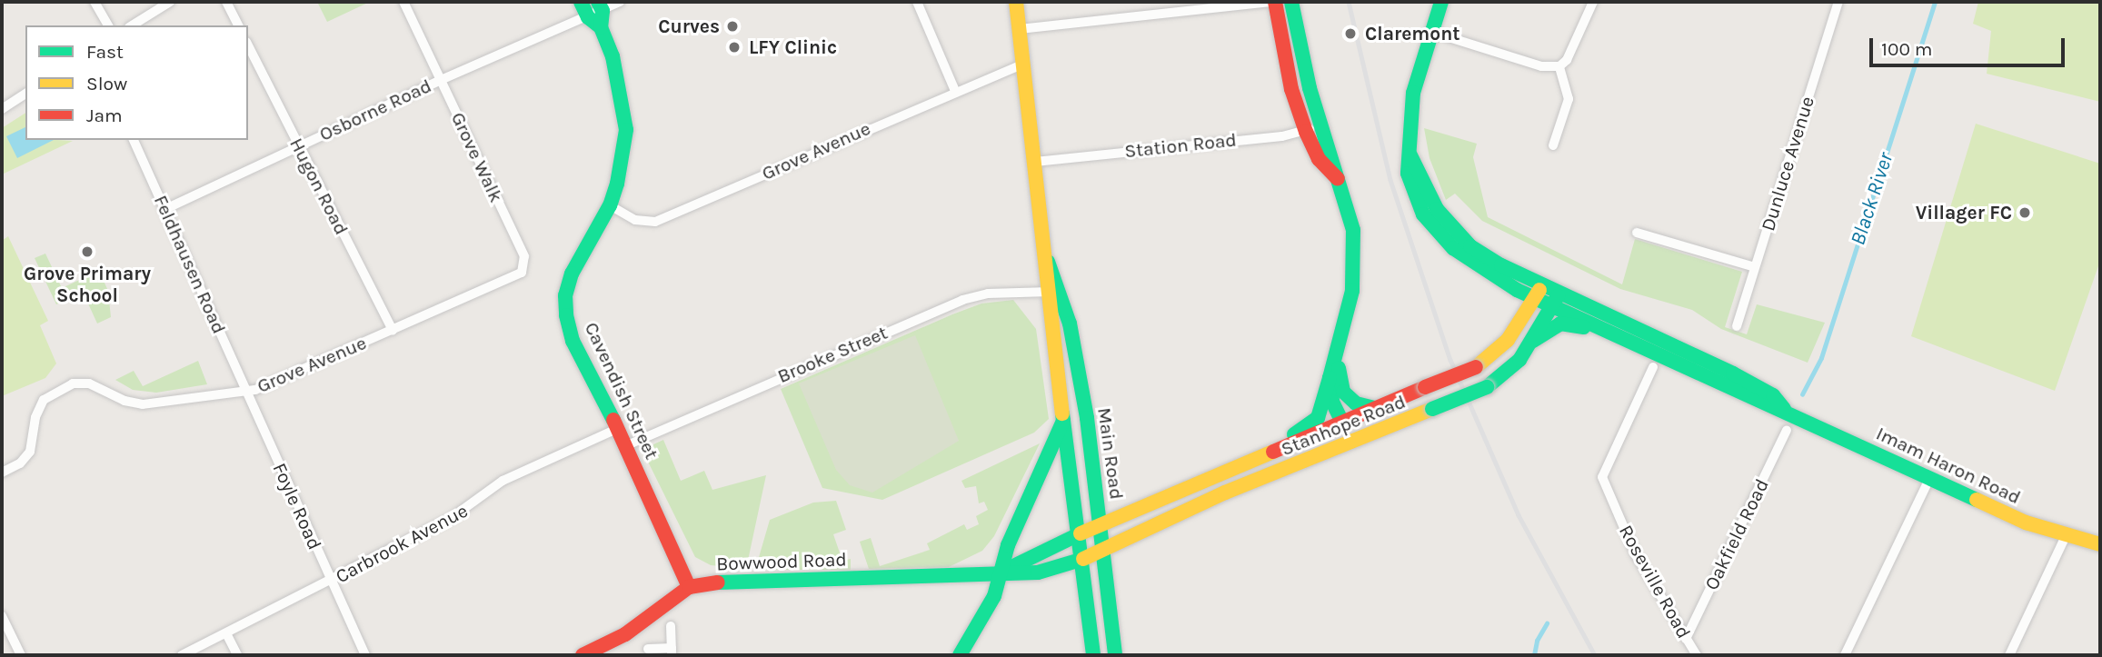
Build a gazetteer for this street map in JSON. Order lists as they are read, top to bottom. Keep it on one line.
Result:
{"streets":{"main road":["Cavendish Street","Stanhope Road","Main Road","Imam Haron Road","Bowwood Road"],"street":["Osborne Road","Station Road","Grove Avenue","Grove Walk","Dunluce Avenue","Hugon Road","Feldhausen Road","Brooke Street","Foyle Road","Oakfield Road","Carbrook Avenue","Roseville Road"]},"crossings":[["Osborne Road","Grove Walk"],["Osborne Road","Hugon Road"],["Osborne Road","Feldhausen Road"],["Osborne Road","Cavendish Street"],["Station Road","Main Road"],["Grove Avenue","Grove Walk"],["Grove Avenue","Hugon Road"],["Grove Avenue","Feldhausen Road"],["Grove Avenue","Cavendish Street"],["Grove Avenue","Main Road"],["Grove Avenue","Foyle Road"],["Feldhausen Road","Foyle Road"],["Brooke Street","Cavendish Street"],["Brooke Street","Main Road"],["Cavendish Street","Carbrook Avenue"],["Cavendish Street","Bowwood Road"],["Stanhope Road","Main Road"],["Stanhope Road","Imam Haron Road"],["Stanhope Road","Bowwood Road"],["Main Road","Bowwood Road"],["Imam Haron Road","Roseville Road"],["Foyle Road","Carbrook Avenue"],["Oakfield Road","Roseville Road"]],"water":["Black River"],"places":["Curves","Claremont","LFY Clinic","Villager FC","Grove Primary School"],"legend":["Fast","Slow","Jam"],"scale_bar":"100 m"}
